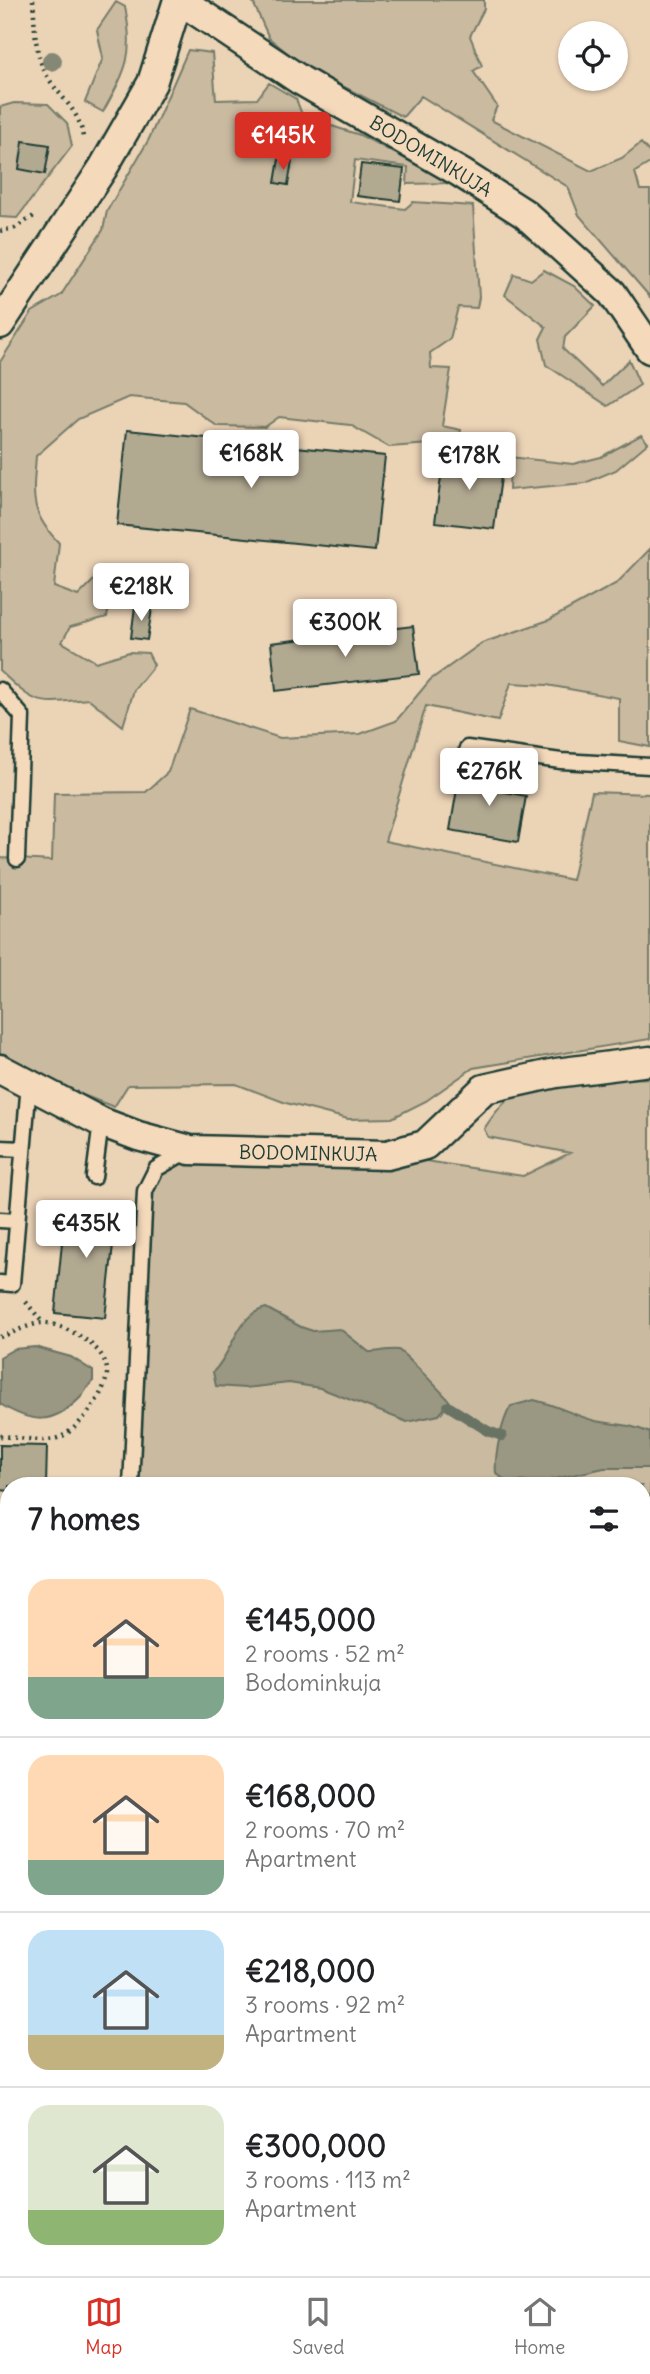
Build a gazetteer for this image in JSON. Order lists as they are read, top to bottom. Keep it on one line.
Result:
{"streets":{"street":["BODOMINKUJA"]},"page":{"price":["€145K","€168K","€178K","€218K","€300K","€276K","€435K"],"heading":"7 homes","list":[{"name":"€145,000","note":"2 rooms · 52 m² · Bodominkuja"},{"name":"€168,000","note":"2 rooms · 70 m² · Apartment"},{"name":"€218,000","note":"3 rooms · 92 m² · Apartment"},{"name":"€300,000","note":"3 rooms · 113 m² · Apartment"}],"tabs":["Map","Saved","Home"]}}
